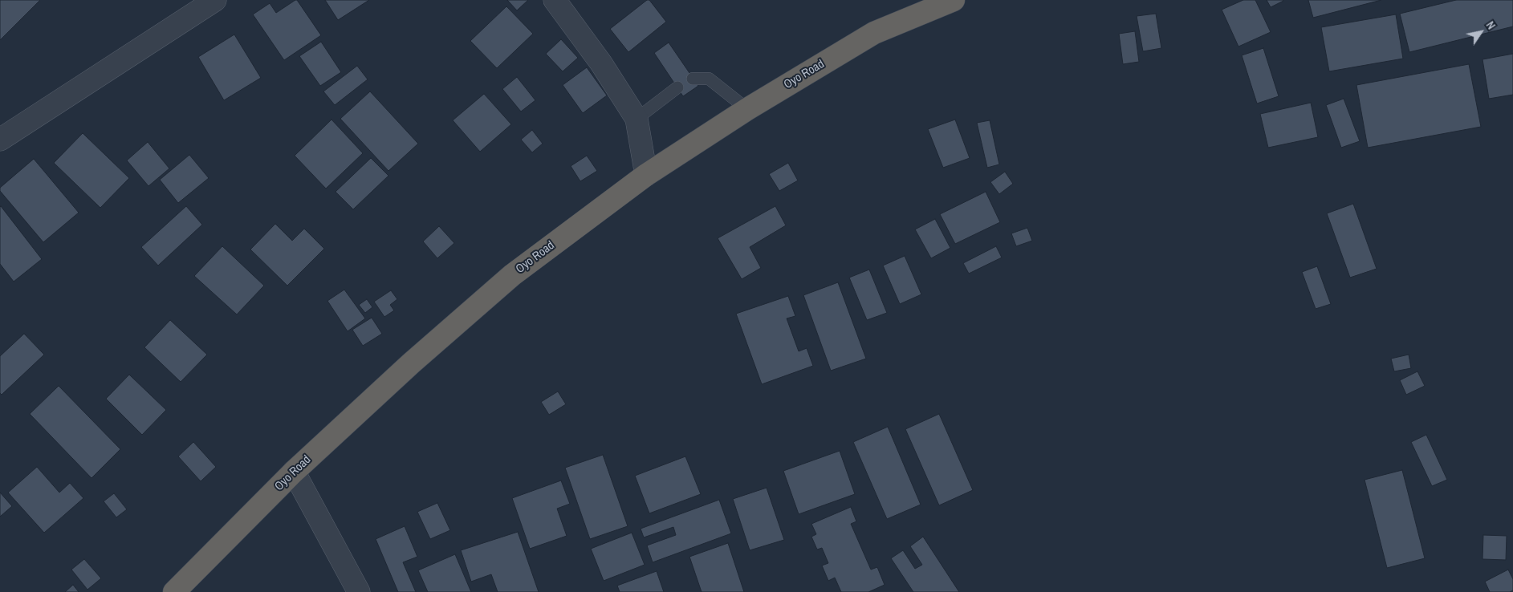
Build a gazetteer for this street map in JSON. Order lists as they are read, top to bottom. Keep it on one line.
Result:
{"streets":{"highway":["Oyo Road"]},"north":"top right"}
